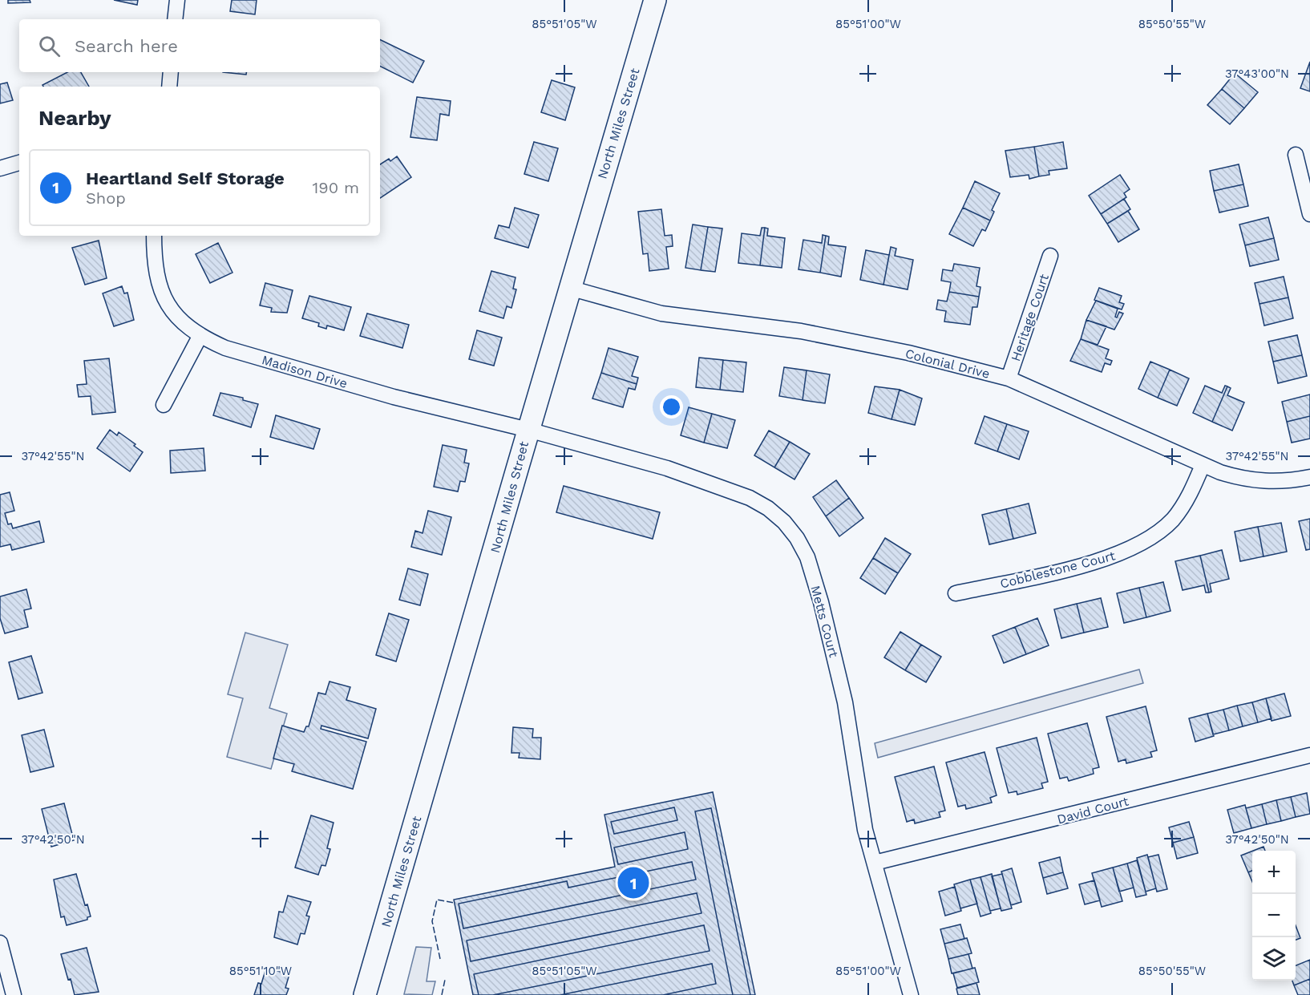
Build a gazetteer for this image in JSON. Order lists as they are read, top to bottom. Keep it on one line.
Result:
{"streets":{"main road":["North Miles Street"],"street":["Heritage Court","Colonial Drive","Madison Drive","Cobblestone Court","Metts Court","David Court"]},"crossings":[["North Miles Street","Colonial Drive"],["North Miles Street","Madison Drive"],["North Miles Street","Metts Court"],["Heritage Court","Colonial Drive"],["Colonial Drive","Cobblestone Court"],["Madison Drive","Metts Court"],["Metts Court","David Court"]],"page":{"search":"Search here","heading":"Nearby","list":[{"mark":"1","name":"Heartland Self Storage","note":"Shop","value":"190 m"}],"map_buttons":["+","−"],"pins":"1"},"coordinates":["85°51'05\"W","85°51'00\"W","85°50'55\"W","37°43'00\"N","37°42'55\"N","37°42'50\"N","85°51'10\"W"]}
